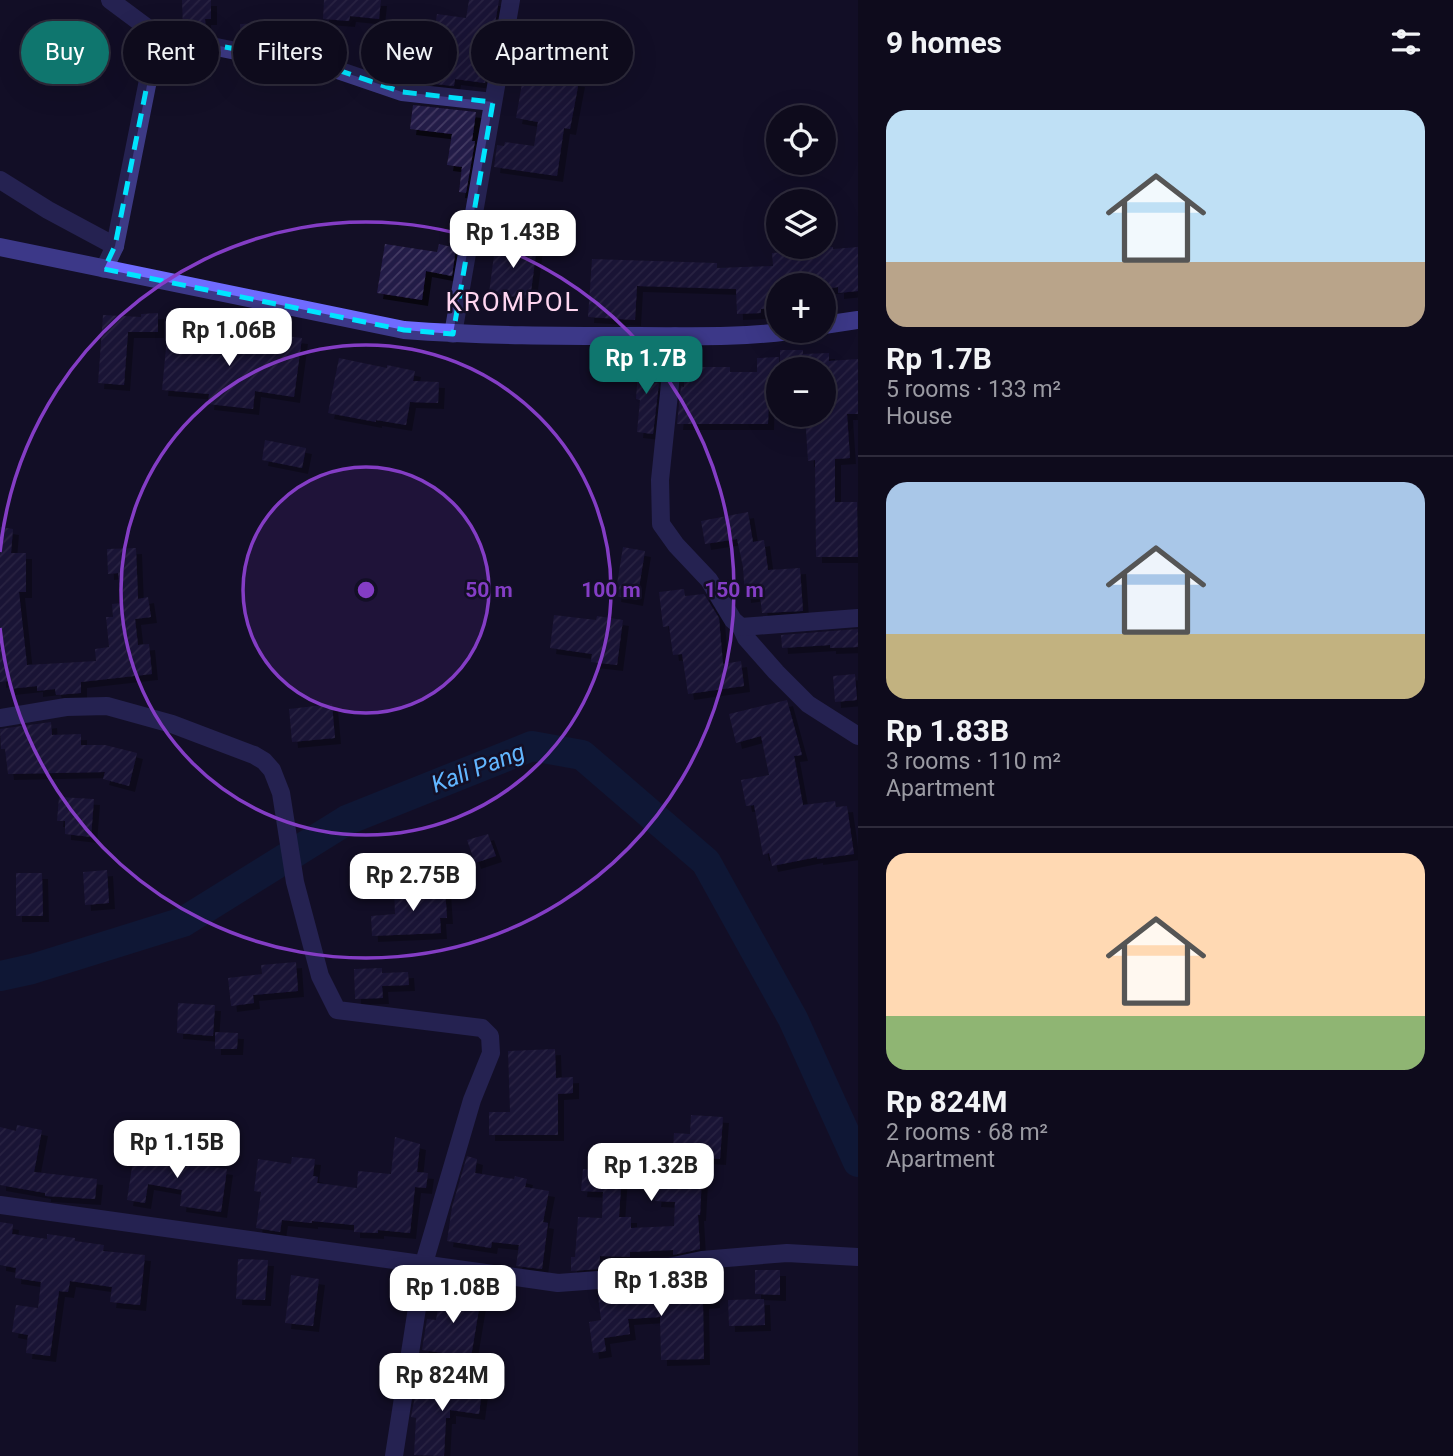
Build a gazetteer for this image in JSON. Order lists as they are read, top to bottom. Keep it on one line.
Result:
{"districts":["KROMPOL"],"water":["Kali Pang"],"page":{"heading":"9 homes","chip":["Buy","Rent","Filters","New","Apartment"],"list":[{"name":"Rp 1.7B","note":"5 rooms · 133 m² · House"},{"name":"Rp 1.83B","note":"3 rooms · 110 m² · Apartment"},{"name":"Rp 824M","note":"2 rooms · 68 m² · Apartment"}],"map_buttons":["+","−"],"price":["Rp 1.43B","Rp 1.06B","Rp 1.7B","Rp 2.75B","Rp 1.15B","Rp 1.32B","Rp 1.83B","Rp 1.08B","Rp 824M"]},"rings":["50 m","100 m","150 m"]}
